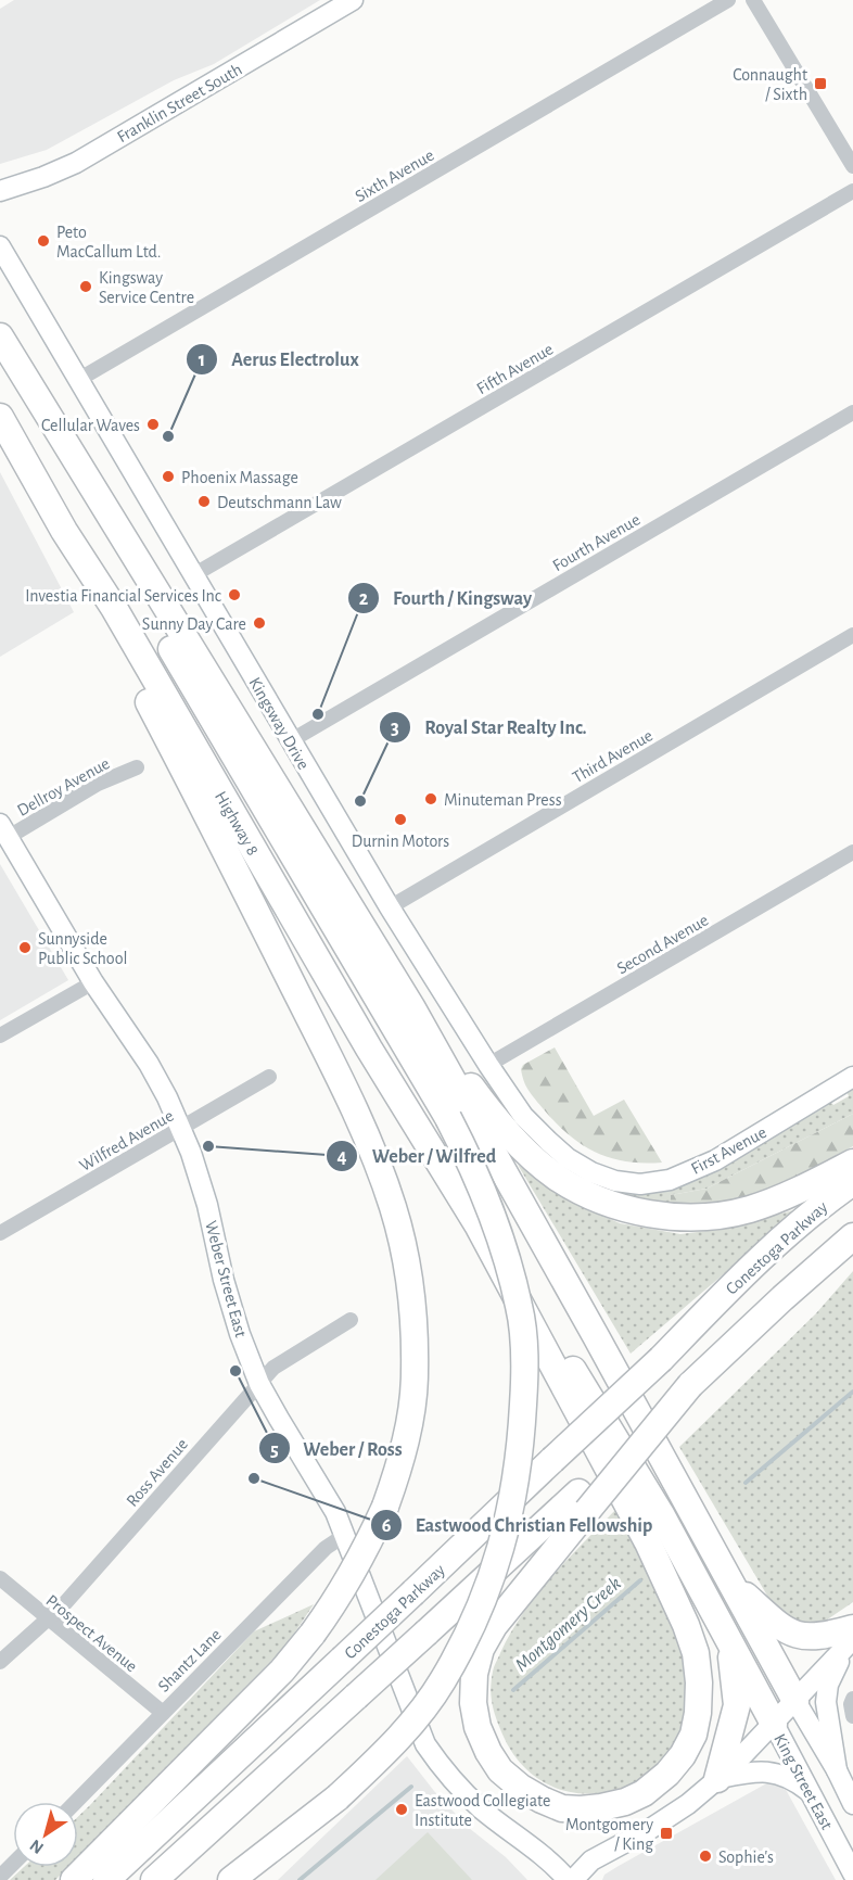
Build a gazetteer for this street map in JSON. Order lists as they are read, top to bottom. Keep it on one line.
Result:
{"streets":{"highway":["Highway 8","Conestoga Parkway"],"street":["Franklin Street South","Sixth Avenue","Fifth Avenue","Fourth Avenue","Kingsway Drive","Third Avenue","Dellroy Avenue","Second Avenue","Wilfred Avenue","First Avenue","Weber Street East","Ross Avenue","Prospect Avenue","Shantz Lane","King Street East"]},"crossings":[["Sixth Avenue","Kingsway Drive"],["Fifth Avenue","Kingsway Drive"],["Fourth Avenue","Kingsway Drive"],["Kingsway Drive","Third Avenue"],["Kingsway Drive","Second Avenue"],["Kingsway Drive","First Avenue"],["Dellroy Avenue","Weber Street East"],["Wilfred Avenue","Weber Street East"],["Weber Street East","Ross Avenue"],["Weber Street East","Shantz Lane"],["Ross Avenue","Prospect Avenue"],["Prospect Avenue","Shantz Lane"]],"water":["Montgomery Creek"],"places":{"transit":["Connaught / Sixth","Montgomery / King"],"other":["Peto MacCallum Ltd.","Kingsway Service Centre","Cellular Waves","Aerus Electrolux","Phoenix Massage","Deutschmann Law","Investia Financial Services Inc","Sunny Day Care","Fourth / Kingsway","Minuteman Press","Royal Star Realty Inc.","Durnin Motors","Sunnyside Public School","Weber / Wilfred","Weber / Ross","Eastwood Christian Fellowship","Eastwood Collegiate Institute","Sophie's"]},"north":"bottom left"}
